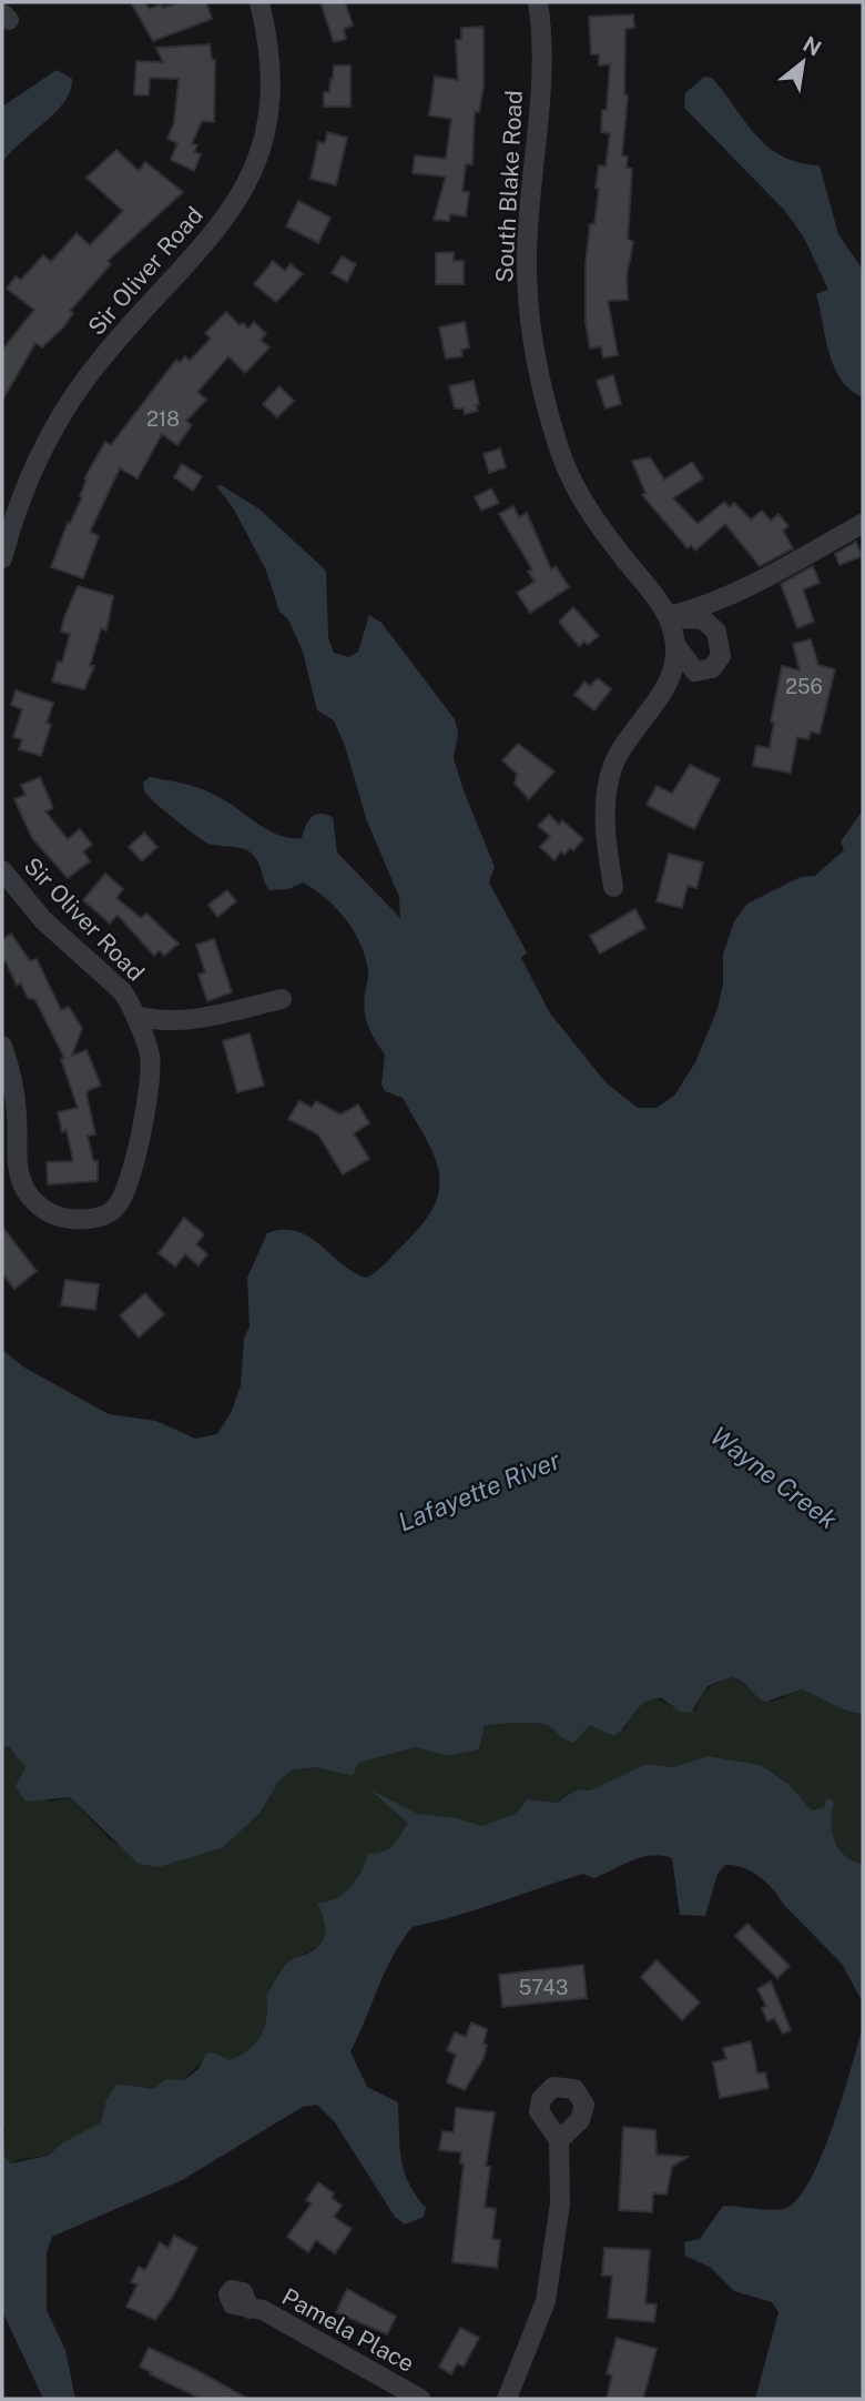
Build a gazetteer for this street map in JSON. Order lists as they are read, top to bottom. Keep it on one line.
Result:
{"streets":{"street":["South Blake Road","Sir Oliver Road","Pamela Place"]},"water":["Wayne Creek","Lafayette River"],"house_numbers":["218","256","5743"],"north":"top right"}
